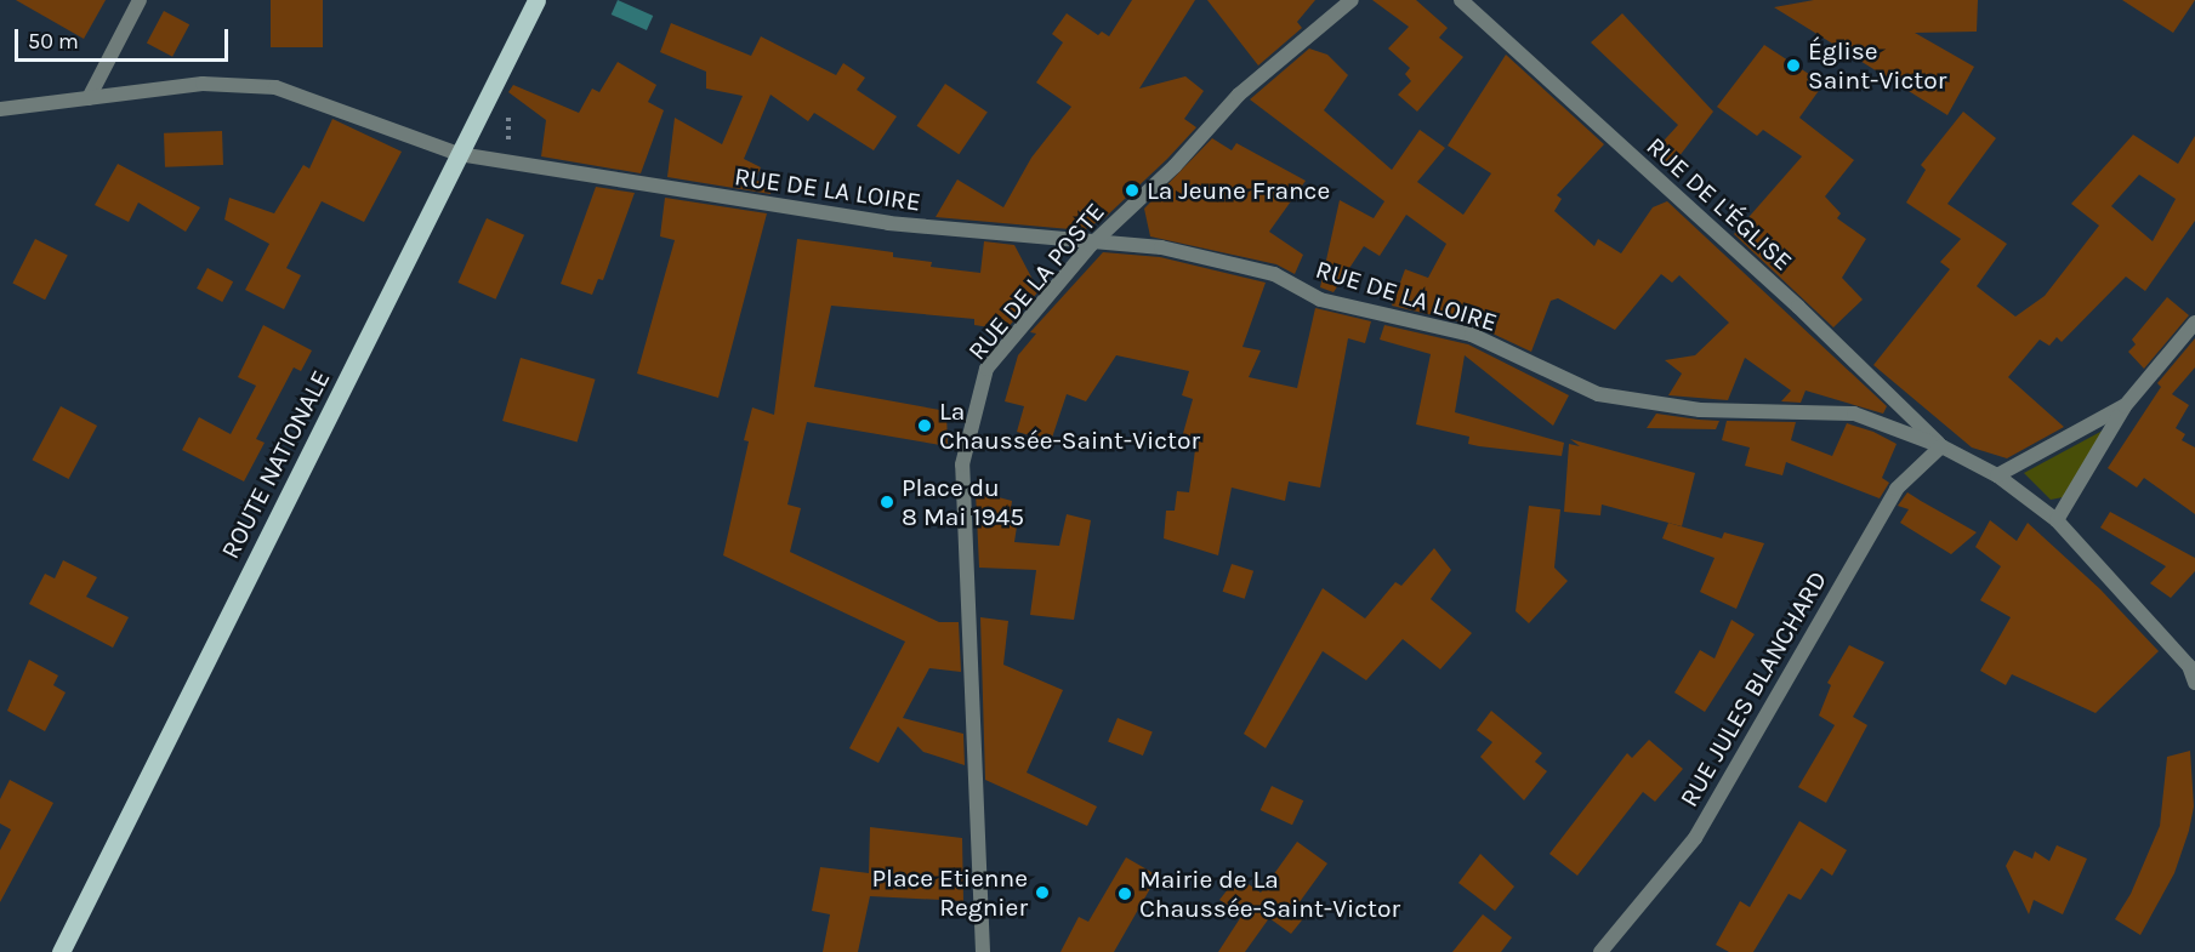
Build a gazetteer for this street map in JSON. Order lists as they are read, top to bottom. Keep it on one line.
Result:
{"streets":{"main road":["ROUTE NATIONALE"],"street":["RUE DE LA LOIRE","RUE DE L'ÉGLISE","RUE DE LA POSTE","RUE JULES BLANCHARD"]},"crossings":[["RUE DE LA LOIRE","RUE DE L'ÉGLISE"],["RUE DE LA LOIRE","RUE DE LA POSTE"],["RUE DE LA LOIRE","ROUTE NATIONALE"],["RUE DE LA LOIRE","RUE JULES BLANCHARD"],["RUE DE L'ÉGLISE","RUE JULES BLANCHARD"]],"places":["Église Saint-Victor","La Jeune France","La Chaussée-Saint-Victor","Place du 8 Mai 1945","Place Etienne Regnier","Mairie de La Chaussée-Saint-Victor"],"scale_bar":"50 m"}
